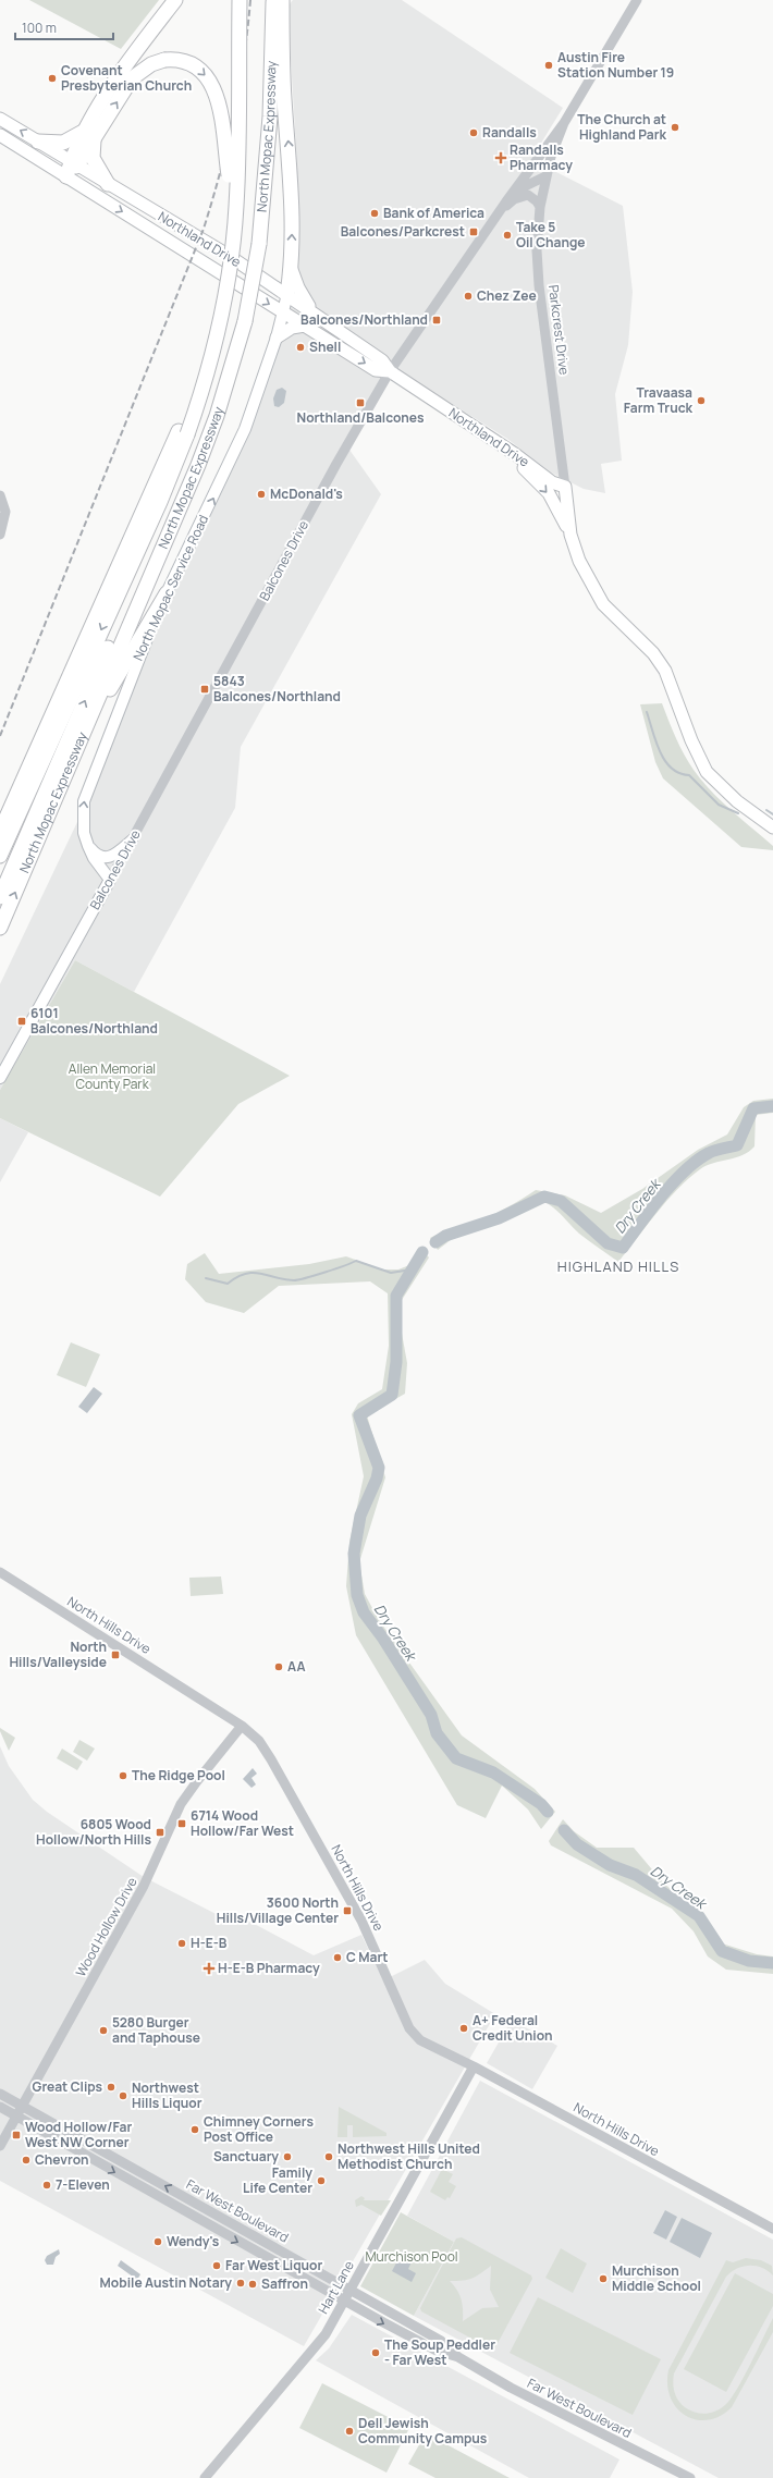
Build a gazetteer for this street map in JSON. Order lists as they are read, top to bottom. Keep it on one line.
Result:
{"streets":{"highway":["North Mopac Expressway"],"main road":["Northland Drive","Balcones Drive","North Mopac Service Road"],"street":["Parkcrest Drive","North Hills Drive","Wood Hollow Drive","Far West Boulevard","Hart Lane"]},"crossings":[["Northland Drive","Parkcrest Drive"],["Northland Drive","Balcones Drive"],["Northland Drive","North Mopac Service Road"],["Parkcrest Drive","Balcones Drive"],["Balcones Drive","North Mopac Service Road"],["North Hills Drive","Wood Hollow Drive"],["North Hills Drive","Hart Lane"],["Wood Hollow Drive","Far West Boulevard"],["Far West Boulevard","Hart Lane"]],"one_way":["North Mopac Service Road"],"districts":["HIGHLAND HILLS"],"water":["Dry Creek"],"parks":["Allen Memorial County Park","Murchison Pool"],"places":{"other":["Austin Fire Station Number 19","Covenant Presbyterian Church","The Church at Highland Park","Randalls","Bank of America","Take 5 Oil Change","Chez Zee","Shell","Travaasa Farm Truck","McDonald's","AA","The Ridge Pool","H-E-B","C Mart","A+ Federal Credit Union","5280 Burger and Taphouse","Great Clips","Northwest Hills Liquor","Chimney Corners Post Office","Sanctuary","Northwest Hills United Methodist Church","Chevron","Family Life Center","7-Eleven","Wendy's","Far West Liquor","Murchison Middle School","Mobile Austin Notary","Saffron","The Soup Peddler - Far West","Dell Jewish Community Campus"],"health":["Randalls Pharmacy","H-E-B Pharmacy"],"transit":["Balcones/Parkcrest","Balcones/Northland","Northland/Balcones","5843 Balcones/Northland","6101 Balcones/Northland","North Hills/Valleyside","6714 Wood Hollow/Far West","6805 Wood Hollow/North Hills","3600 North Hills/Village Center","Wood Hollow/Far West NW Corner"]},"scale_bar":"100 m"}
